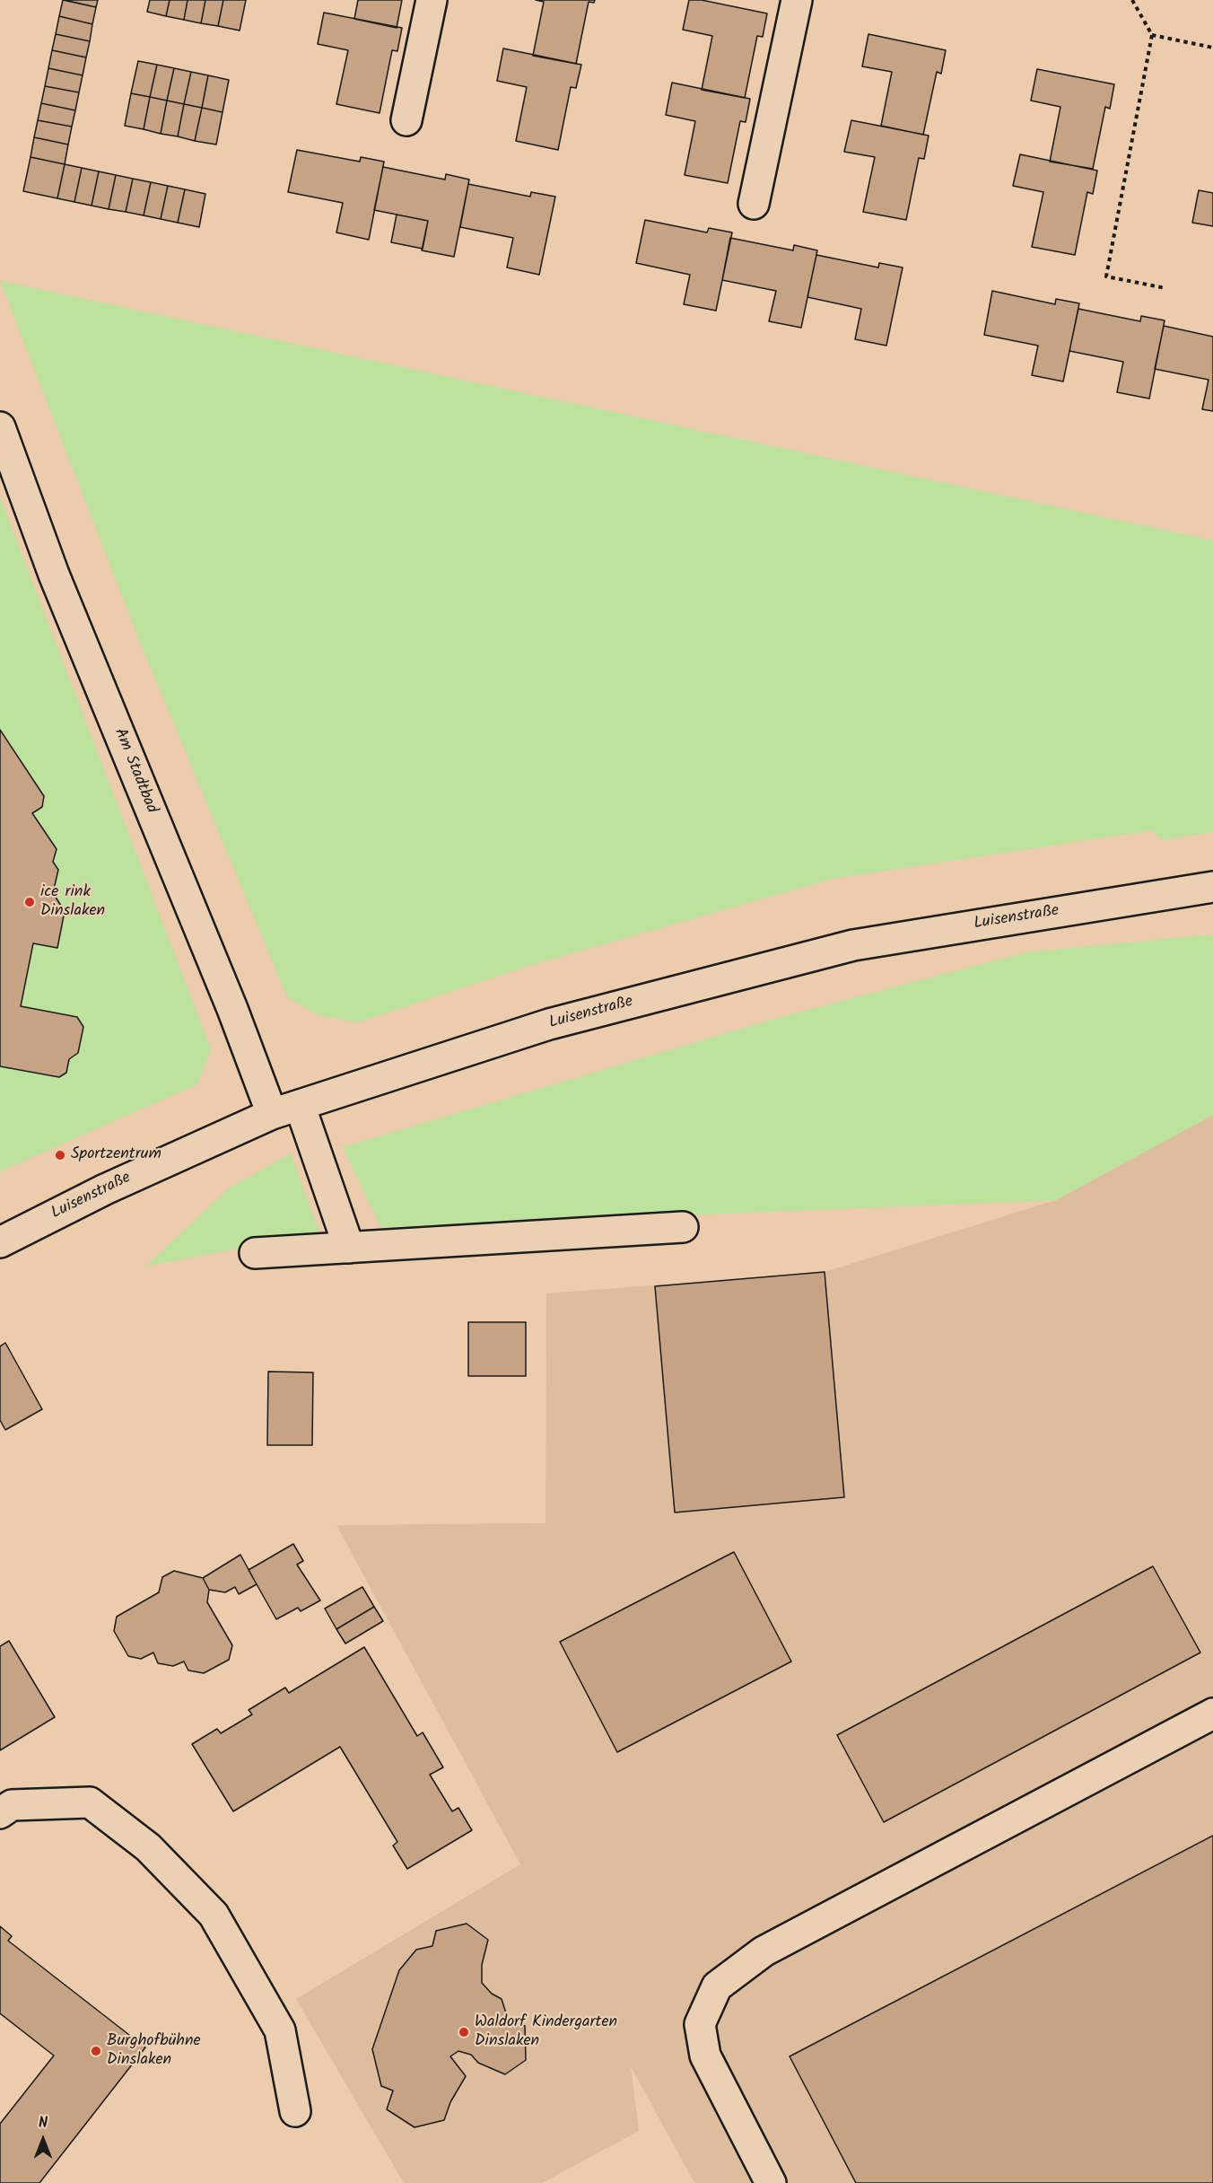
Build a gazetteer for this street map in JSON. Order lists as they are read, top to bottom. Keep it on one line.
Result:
{"streets":{"street":["Am Stadtbad","Luisenstraße"]},"crossings":[["Am Stadtbad","Luisenstraße"]],"places":["ice rink Dinslaken","Sportzentrum","Waldorf Kindergarten Dinslaken","Burghofbühne Dinslaken"],"north":"top"}
